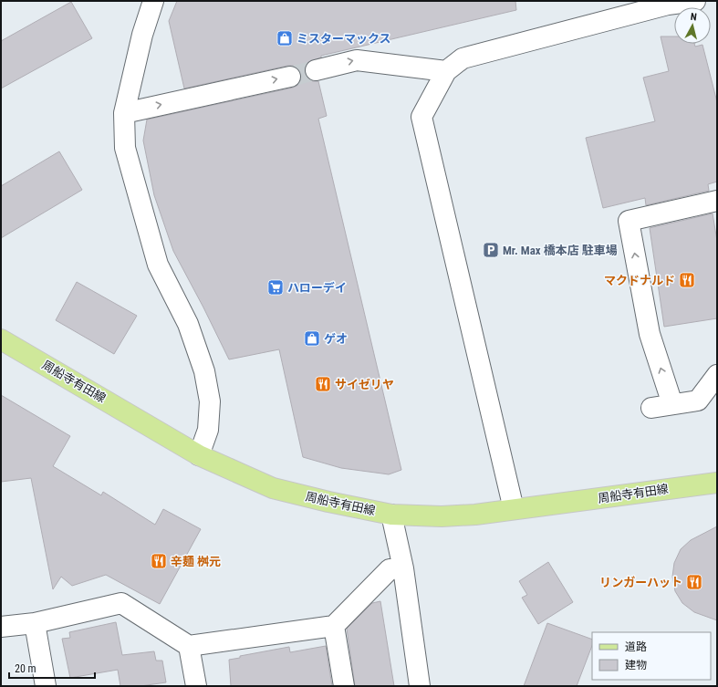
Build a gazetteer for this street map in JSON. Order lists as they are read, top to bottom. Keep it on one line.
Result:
{"streets":{"main road":["周船寺有田線"]},"places":{"shop":["ミスターマックス","ゲオ"],"parking":["Mr. Max 橋本店 駐車場"],"restaurant":["マクドナルド","サイゼリヤ","辛麺 桝元","リンガーハット"],"supermarket":["ハローデイ"]},"legend":["道路","建物"],"scale_bar":"20 m","north":"top"}
